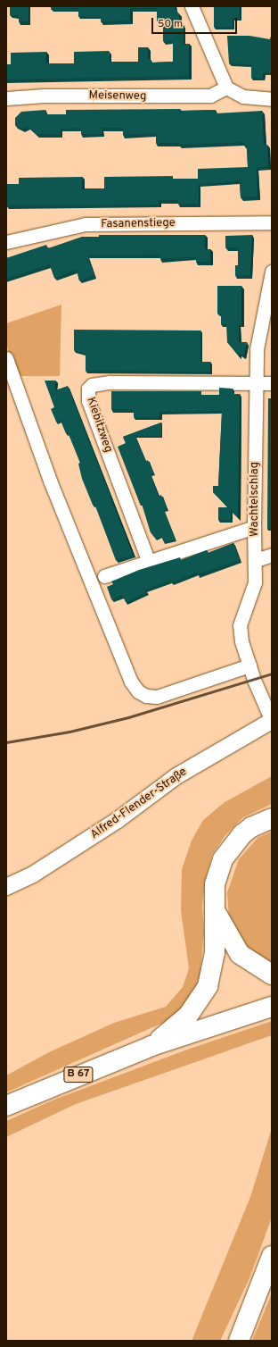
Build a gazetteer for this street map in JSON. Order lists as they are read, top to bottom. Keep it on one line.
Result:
{"streets":{"highway":["B 67"],"street":["Meisenweg","Fasanenstiege","Kiebitzweg","Wachtelschlag","Alfred-Flender-Straße"]},"crossings":[["Kiebitzweg","Wachtelschlag"],["Wachtelschlag","Alfred-Flender-Straße"]],"scale_bar":"50 m"}
